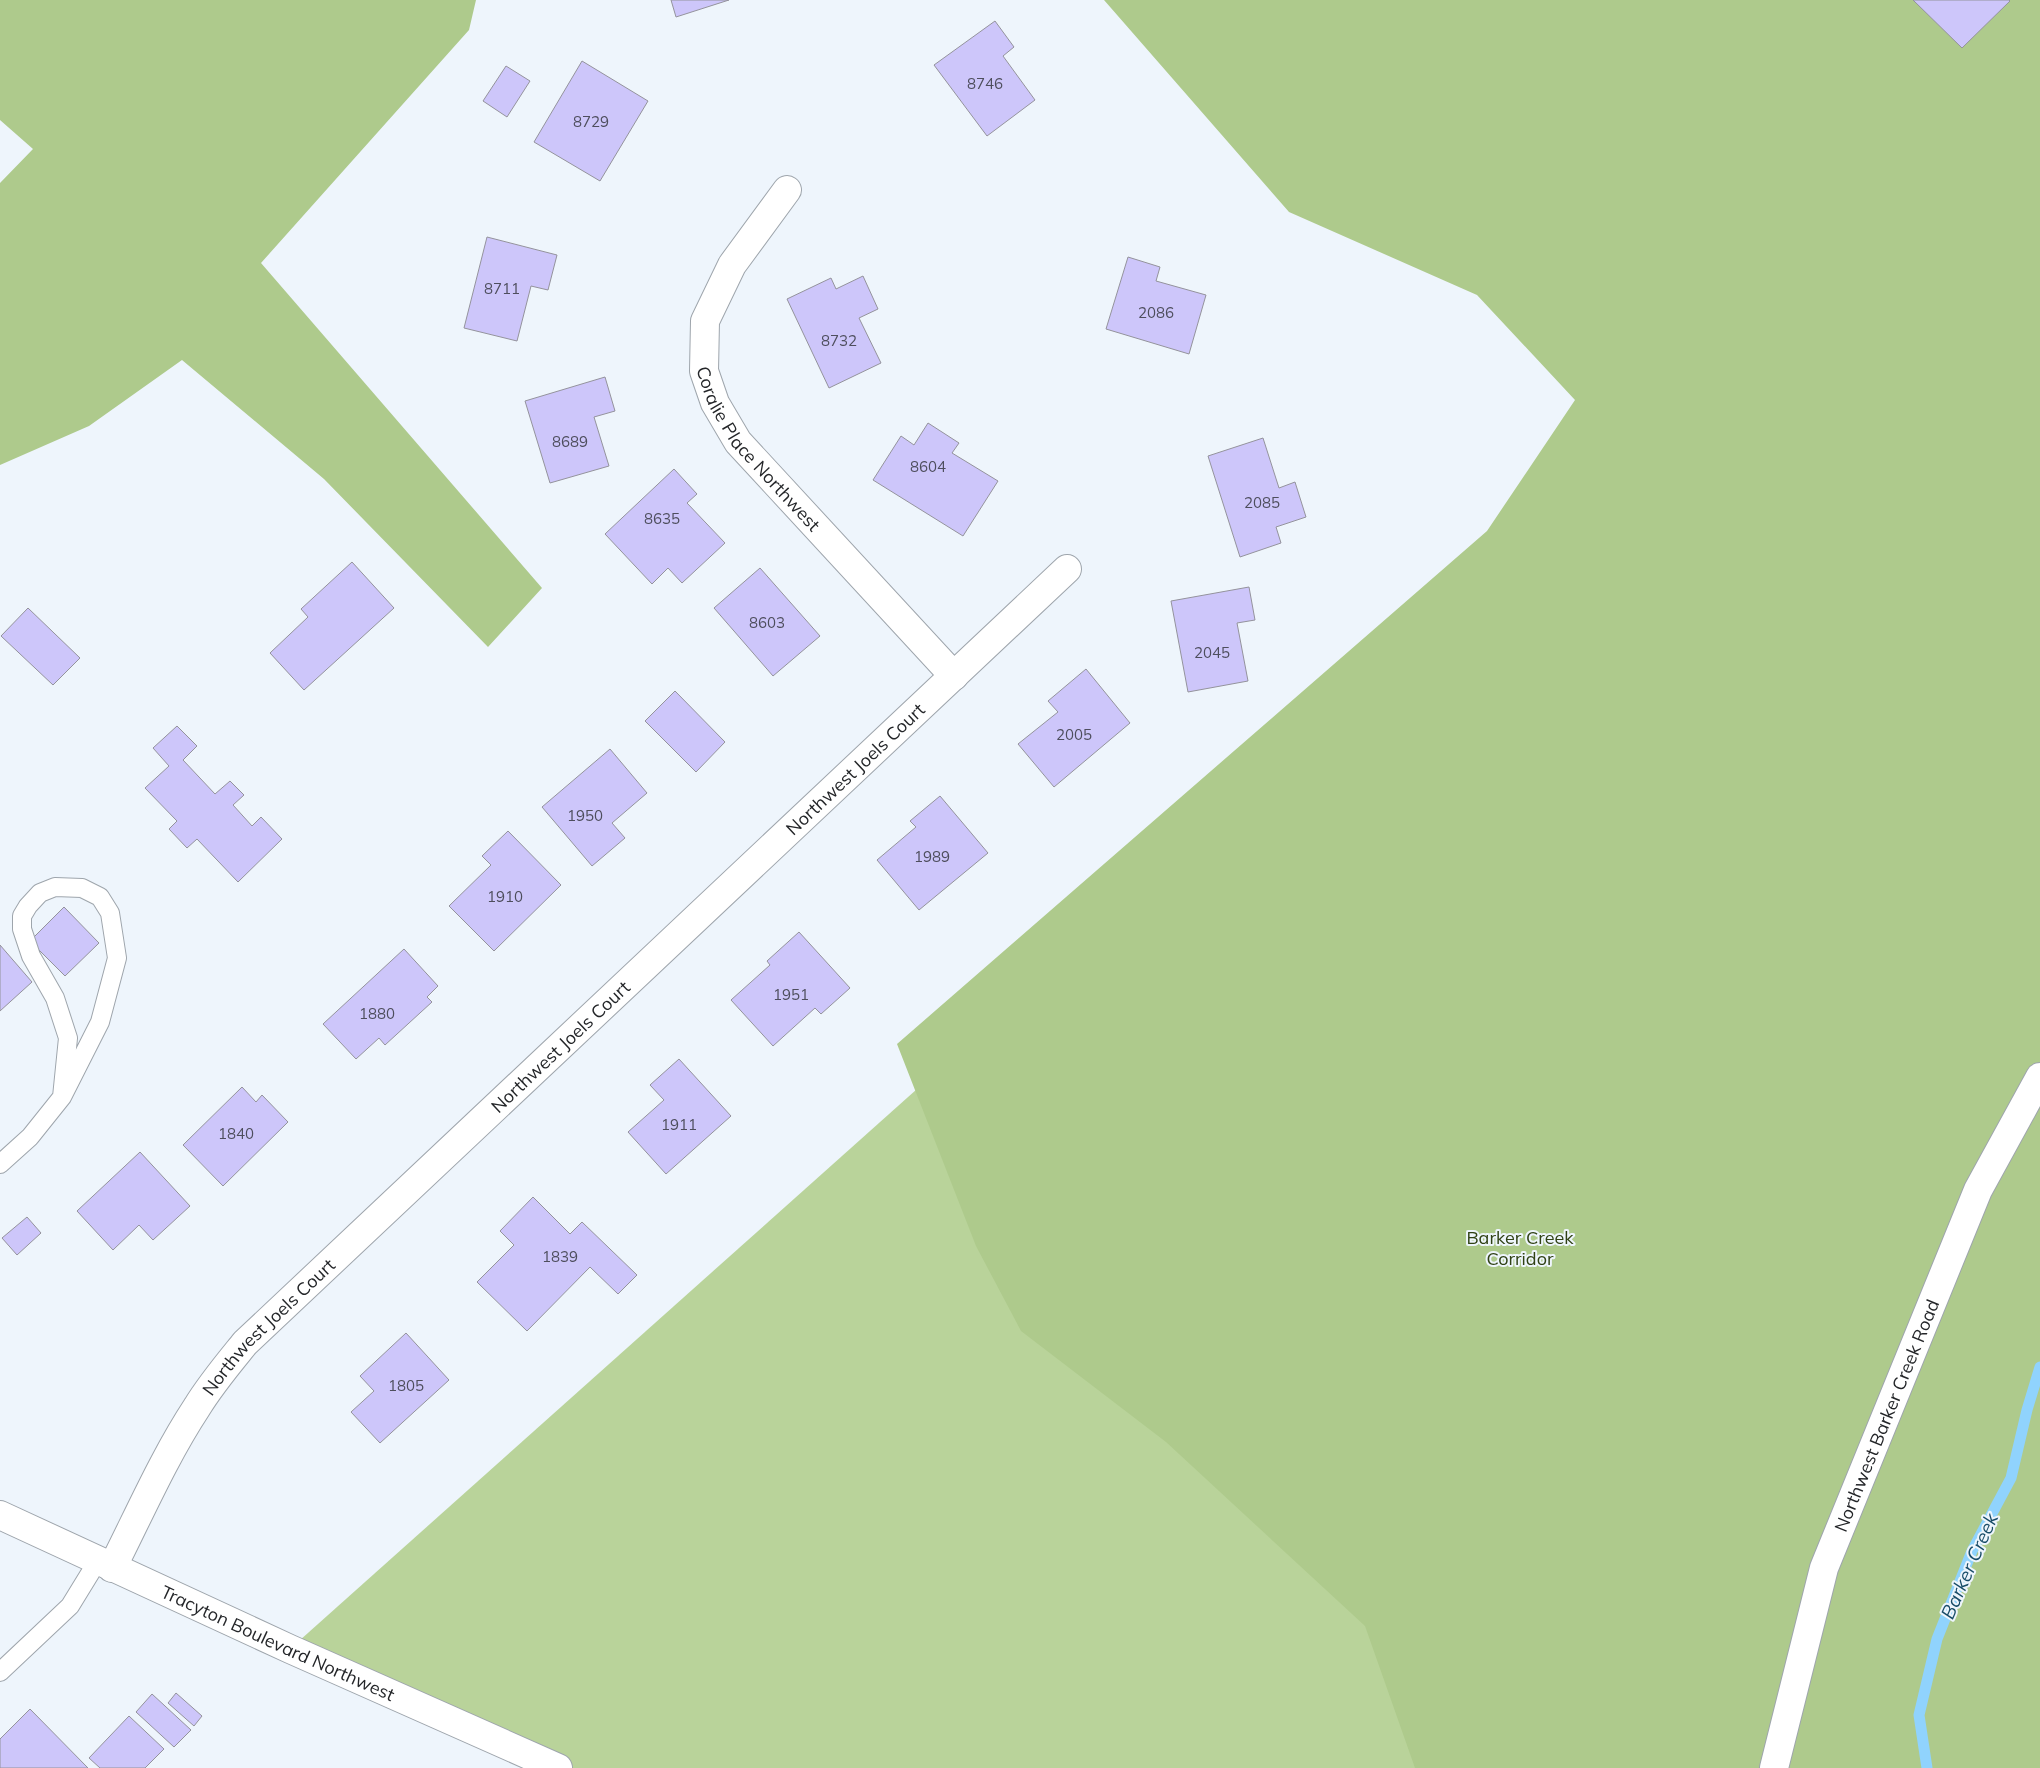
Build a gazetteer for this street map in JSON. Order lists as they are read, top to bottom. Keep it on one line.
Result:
{"streets":{"street":["Coralie Place Northwest","Northwest Joels Court","Northwest Barker Creek Road","Tracyton Boulevard Northwest"]},"crossings":[["Coralie Place Northwest","Northwest Joels Court"],["Northwest Joels Court","Tracyton Boulevard Northwest"]],"water":["Barker Creek"],"parks":["Barker Creek Corridor"],"house_numbers":["8746","8729","8711","2086","8732","8689","8604","2085","8635","8603","2045","2005","1950","1989","1910","1951","1880","1911","1840","1839","1805"]}
